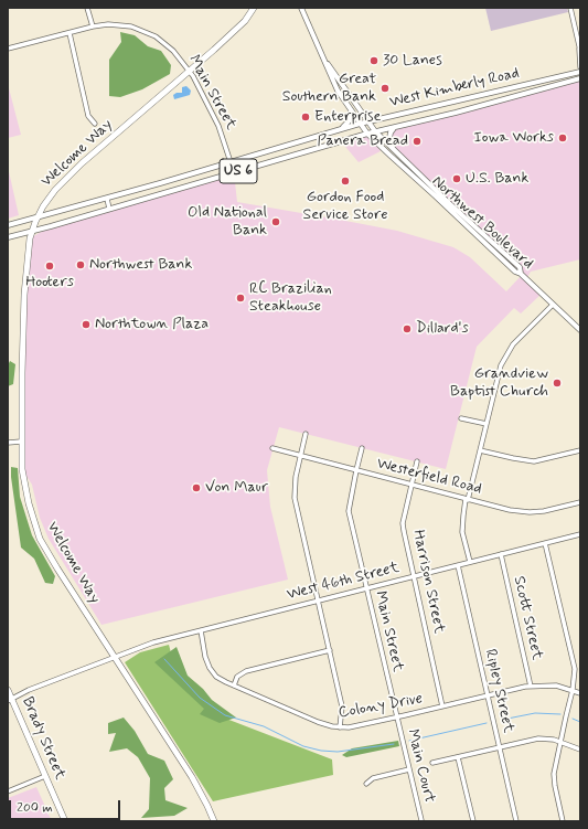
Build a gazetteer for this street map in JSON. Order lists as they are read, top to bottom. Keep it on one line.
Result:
{"streets":{"highway":["Welcome Way","Brady Street"],"main road":["West Kimberly Road","US 6","Northwest Boulevard"],"street":["Main Street","Westerfield Road","West 46th Street","Harrison Street","Scott Street","Ripley Street","Colony Drive","Main Court"]},"crossings":[["West Kimberly Road","Main Street"],["West Kimberly Road","US 6"],["West Kimberly Road","Northwest Boulevard"],["Main Street","Welcome Way"],["Main Street","Westerfield Road"],["Main Street","West 46th Street"],["Main Street","Colony Drive"],["Main Street","Main Court"],["Welcome Way","US 6"],["Welcome Way","West 46th Street"],["Westerfield Road","Harrison Street"],["West 46th Street","Harrison Street"],["West 46th Street","Scott Street"],["West 46th Street","Ripley Street"],["West 46th Street","Colony Drive"],["West 46th Street","Brady Street"],["Harrison Street","Colony Drive"],["Scott Street","Colony Drive"],["Ripley Street","Colony Drive"],["Colony Drive","Main Court"]],"places":["30 Lanes","Great Southern Bank","Enterprise","Iowa Works","Panera Bread","U.S. Bank","Gordon Food Service Store","Old National Bank","Northwest Bank","Hooters","RC Brazilian Steakhouse","Northtown Plaza","Dillard's","Grandview Baptist Church","Von Maur"],"scale_bar":"200 m"}
